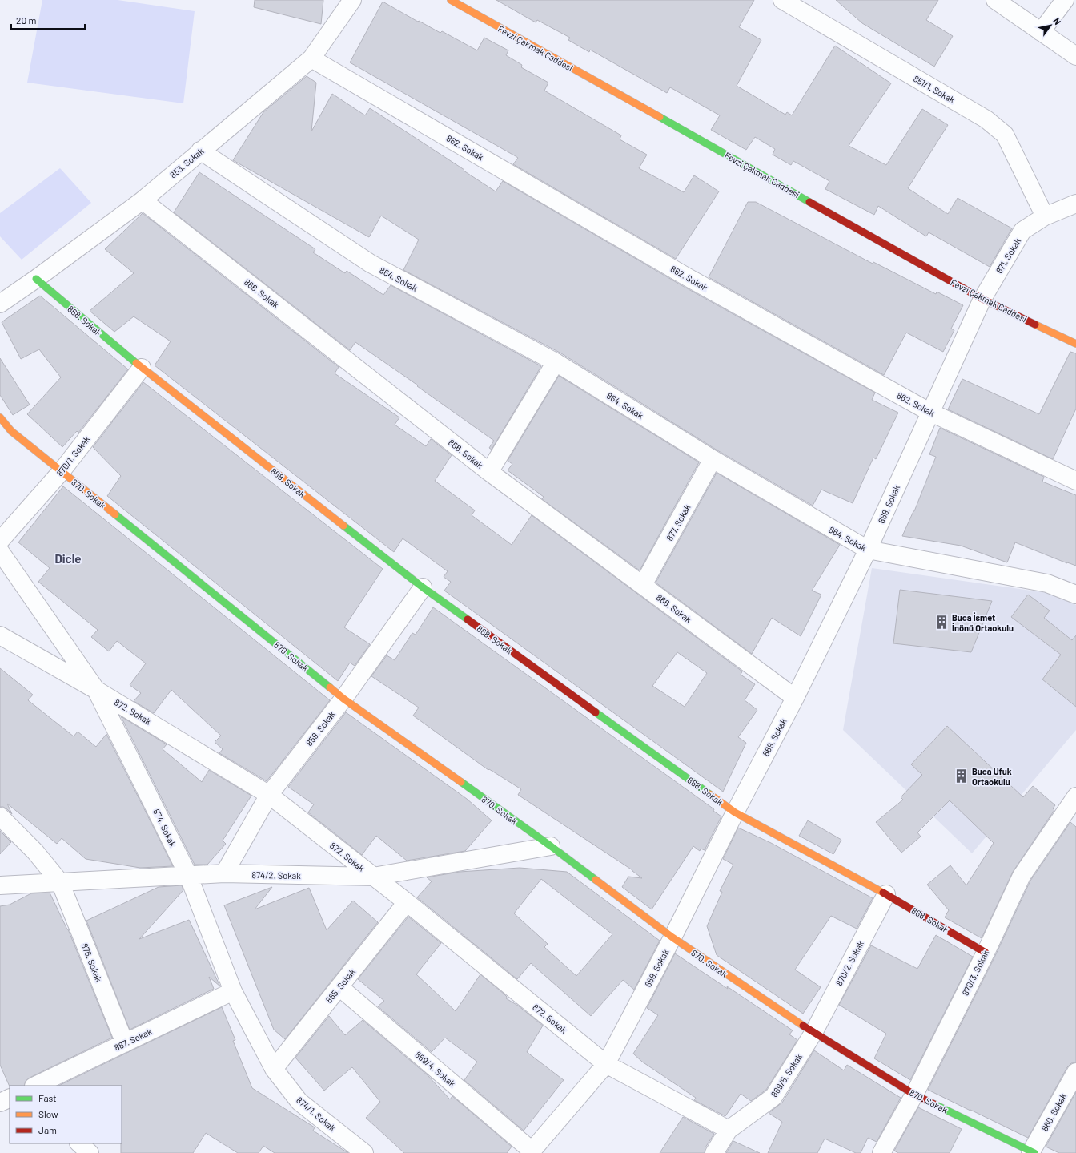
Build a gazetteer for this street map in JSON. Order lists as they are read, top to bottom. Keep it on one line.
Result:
{"streets":{"street":["Fevzi Çakmak Caddesi","851/1. Sokak","862. Sokak","853. Sokak","871. Sokak","864. Sokak","866. Sokak","868. Sokak","870/1. Sokak","870. Sokak","869. Sokak","877. Sokak","872. Sokak","859. Sokak","874. Sokak","874/2. Sokak","876. Sokak","870/2. Sokak","870/3. Sokak","865. Sokak","867. Sokak","869/4. Sokak","869/5. Sokak","860. Sokak","874/1. Sokak"]},"crossings":[["Fevzi Çakmak Caddesi","871. Sokak"],["Fevzi Çakmak Caddesi","869. Sokak"],["851/1. Sokak","871. Sokak"],["862. Sokak","853. Sokak"],["862. Sokak","869. Sokak"],["853. Sokak","864. Sokak"],["853. Sokak","866. Sokak"],["853. Sokak","868. Sokak"],["871. Sokak","869. Sokak"],["864. Sokak","869. Sokak"],["864. Sokak","877. Sokak"],["866. Sokak","869. Sokak"],["866. Sokak","877. Sokak"],["868. Sokak","870/1. Sokak"],["868. Sokak","869. Sokak"],["868. Sokak","859. Sokak"],["868. Sokak","870/2. Sokak"],["868. Sokak","870/3. Sokak"],["870/1. Sokak","870. Sokak"],["870. Sokak","869. Sokak"],["870. Sokak","859. Sokak"],["870. Sokak","874/2. Sokak"],["870. Sokak","870/2. Sokak"],["870. Sokak","870/3. Sokak"],["870. Sokak","869/5. Sokak"],["870. Sokak","860. Sokak"],["869. Sokak","872. Sokak"],["869. Sokak","869/4. Sokak"],["872. Sokak","859. Sokak"],["872. Sokak","874. Sokak"],["872. Sokak","874/2. Sokak"],["872. Sokak","865. Sokak"],["872. Sokak","869/5. Sokak"],["859. Sokak","874/2. Sokak"],["874. Sokak","874/2. Sokak"],["874. Sokak","865. Sokak"],["874. Sokak","867. Sokak"],["874. Sokak","874/1. Sokak"],["874/2. Sokak","876. Sokak"],["876. Sokak","867. Sokak"],["870/2. Sokak","869/5. Sokak"],["865. Sokak","869/4. Sokak"],["865. Sokak","874/1. Sokak"]],"districts":["Dicle"],"places":{"building":["Buca İsmet İnönü Ortaokulu","Buca Ufuk Ortaokulu"]},"legend":["Fast","Slow","Jam"],"scale_bar":"20 m","north":"top right"}
